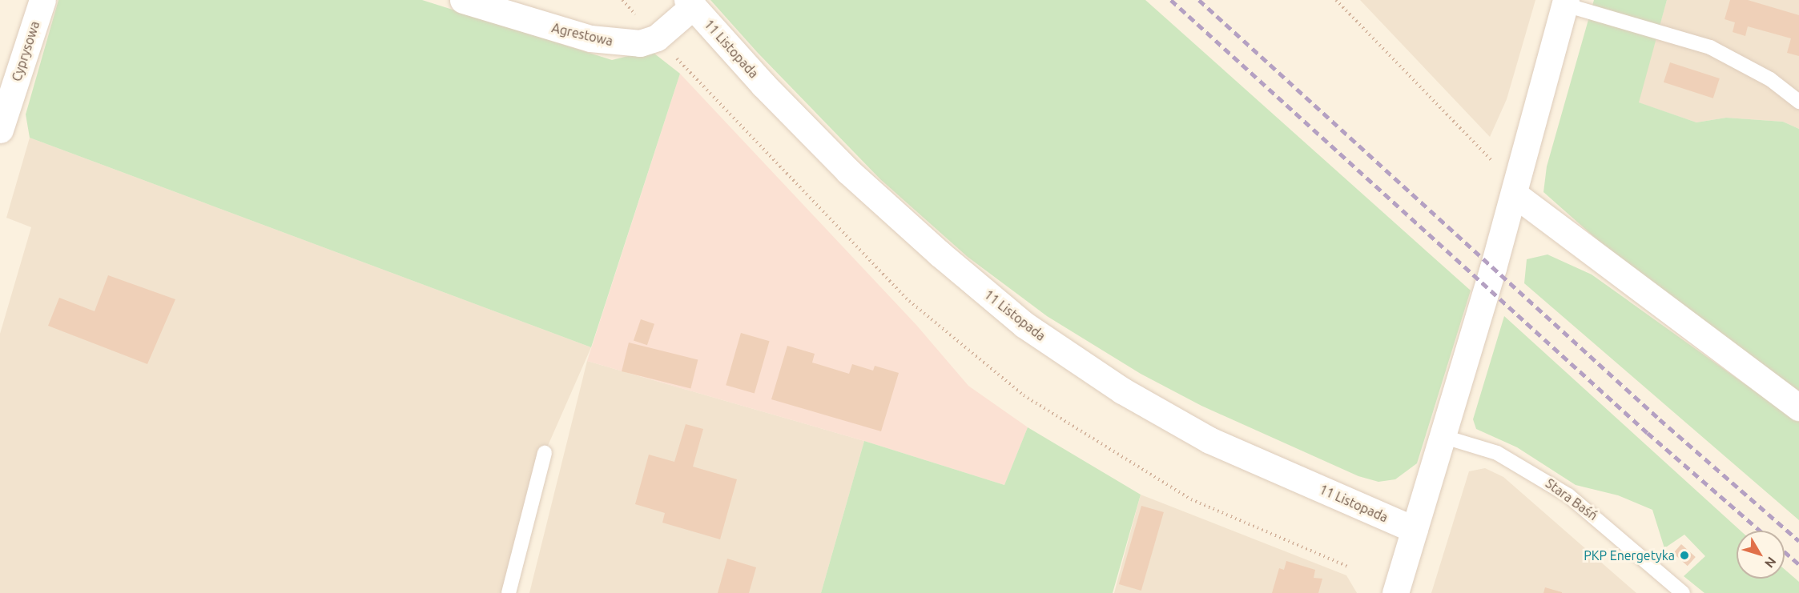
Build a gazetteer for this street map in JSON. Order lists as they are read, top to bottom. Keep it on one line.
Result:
{"streets":{"street":["Agrestowa","11 Listopada","Cyprysowa"],"lane":["Stara Baśń"]},"crossings":[["Agrestowa","11 Listopada"]],"places":["PKP Energetyka"],"north":"bottom right"}
